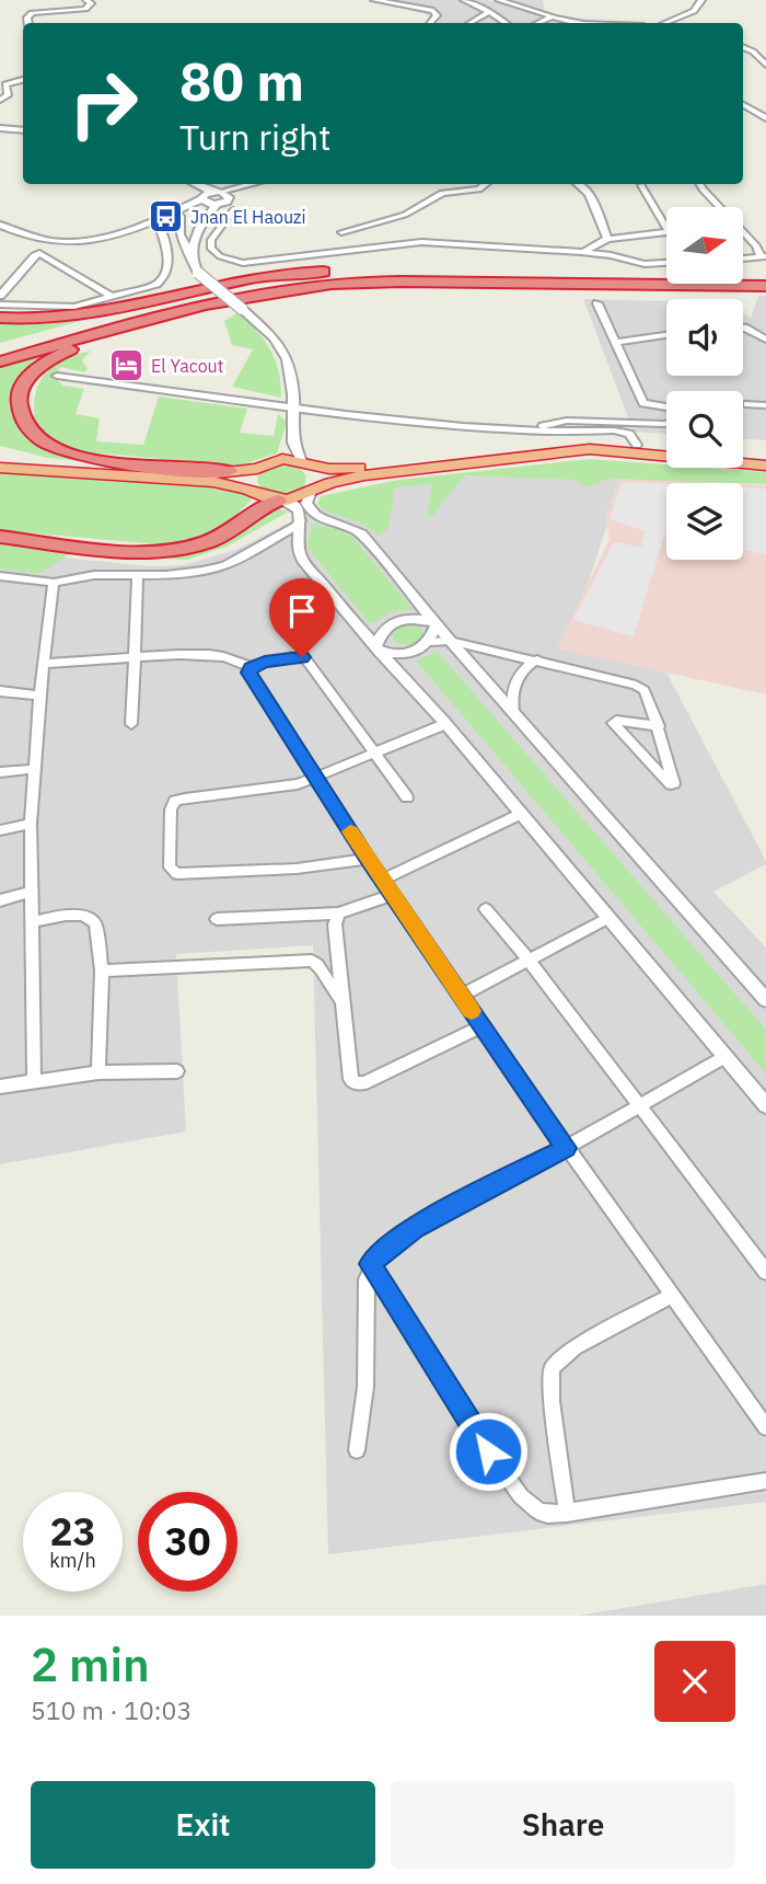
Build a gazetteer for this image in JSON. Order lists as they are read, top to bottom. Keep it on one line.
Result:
{"places":{"bus stop":["Jnan El Haouzi"],"hotel":["El Yacout"]},"north":"right","page":{"turn":["80 m","Turn right"],"speed":"23 km/h","limit":"30","heading":["2 min","510 m · 10:03"],"buttons":["Exit","Share"]}}
